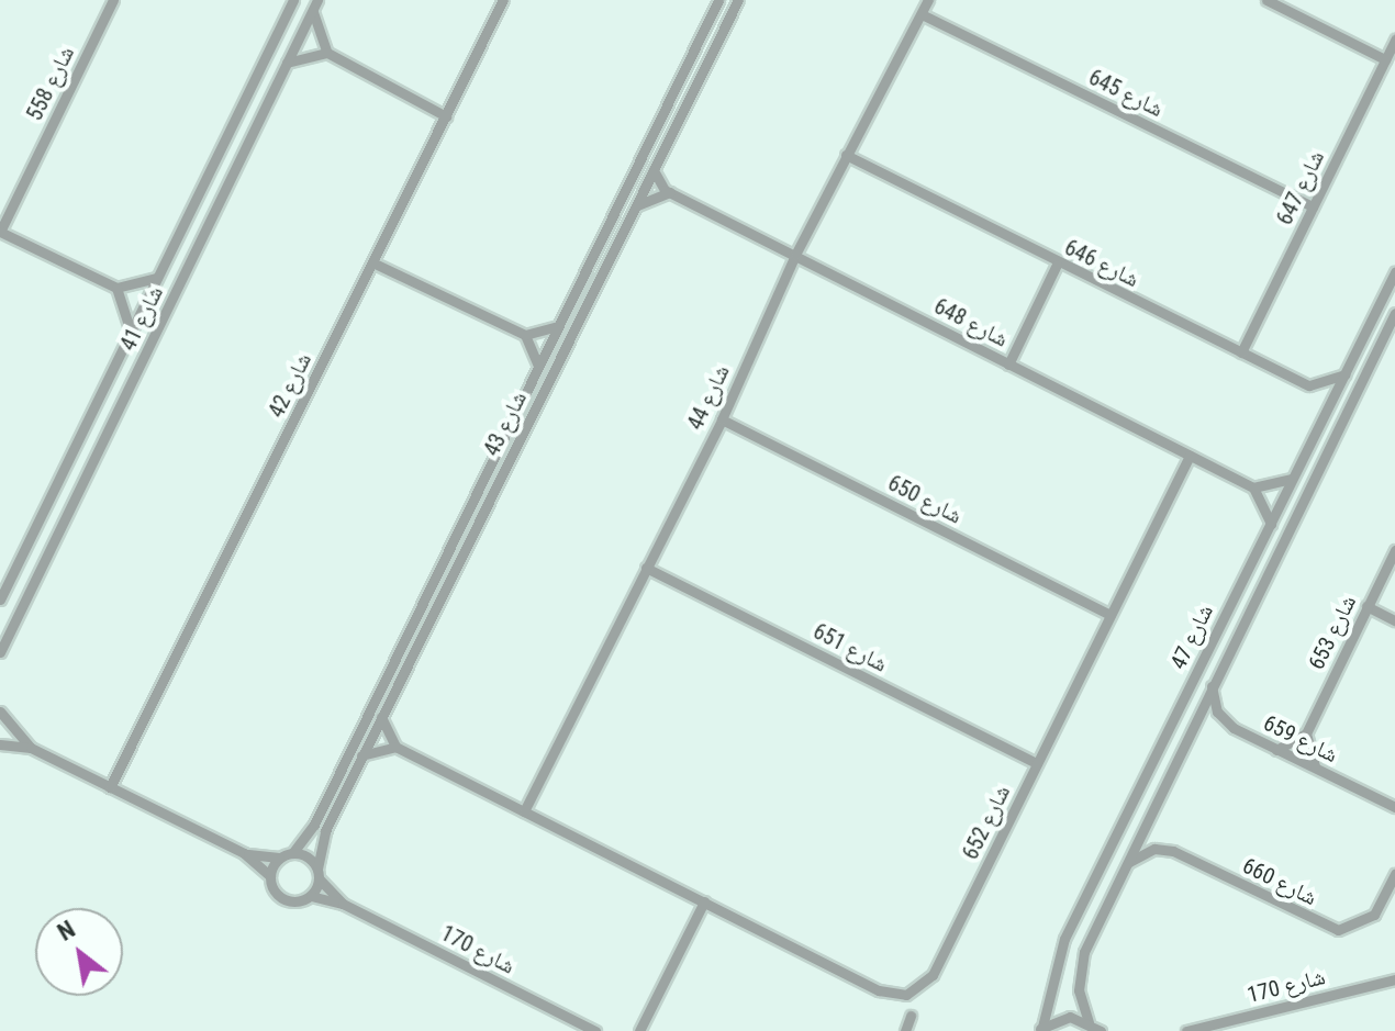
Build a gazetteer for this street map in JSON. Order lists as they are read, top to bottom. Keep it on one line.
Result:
{"streets":{"street":["شارع 558","شارع 645","شارع 647","شارع 646","شارع 41","شارع 648","شارع 42","شارع 44","شارع 43","شارع 650","شارع 653","شارع 47","شارع 651","شارع 659","شارع 652","شارع 660","شارع 170"]},"crossings":[["شارع 645","شارع 647"],["شارع 645","شارع 44"],["شارع 647","شارع 646"],["شارع 646","شارع 44"],["شارع 646","شارع 47"],["شارع 648","شارع 44"],["شارع 648","شارع 43"],["شارع 648","شارع 652"],["شارع 44","شارع 650"],["شارع 44","شارع 651"],["شارع 44","شارع 652"],["شارع 43","شارع 170"],["شارع 650","شارع 652"],["شارع 47","شارع 659"],["شارع 47","شارع 660"],["شارع 651","شارع 652"]],"north":"top left"}
